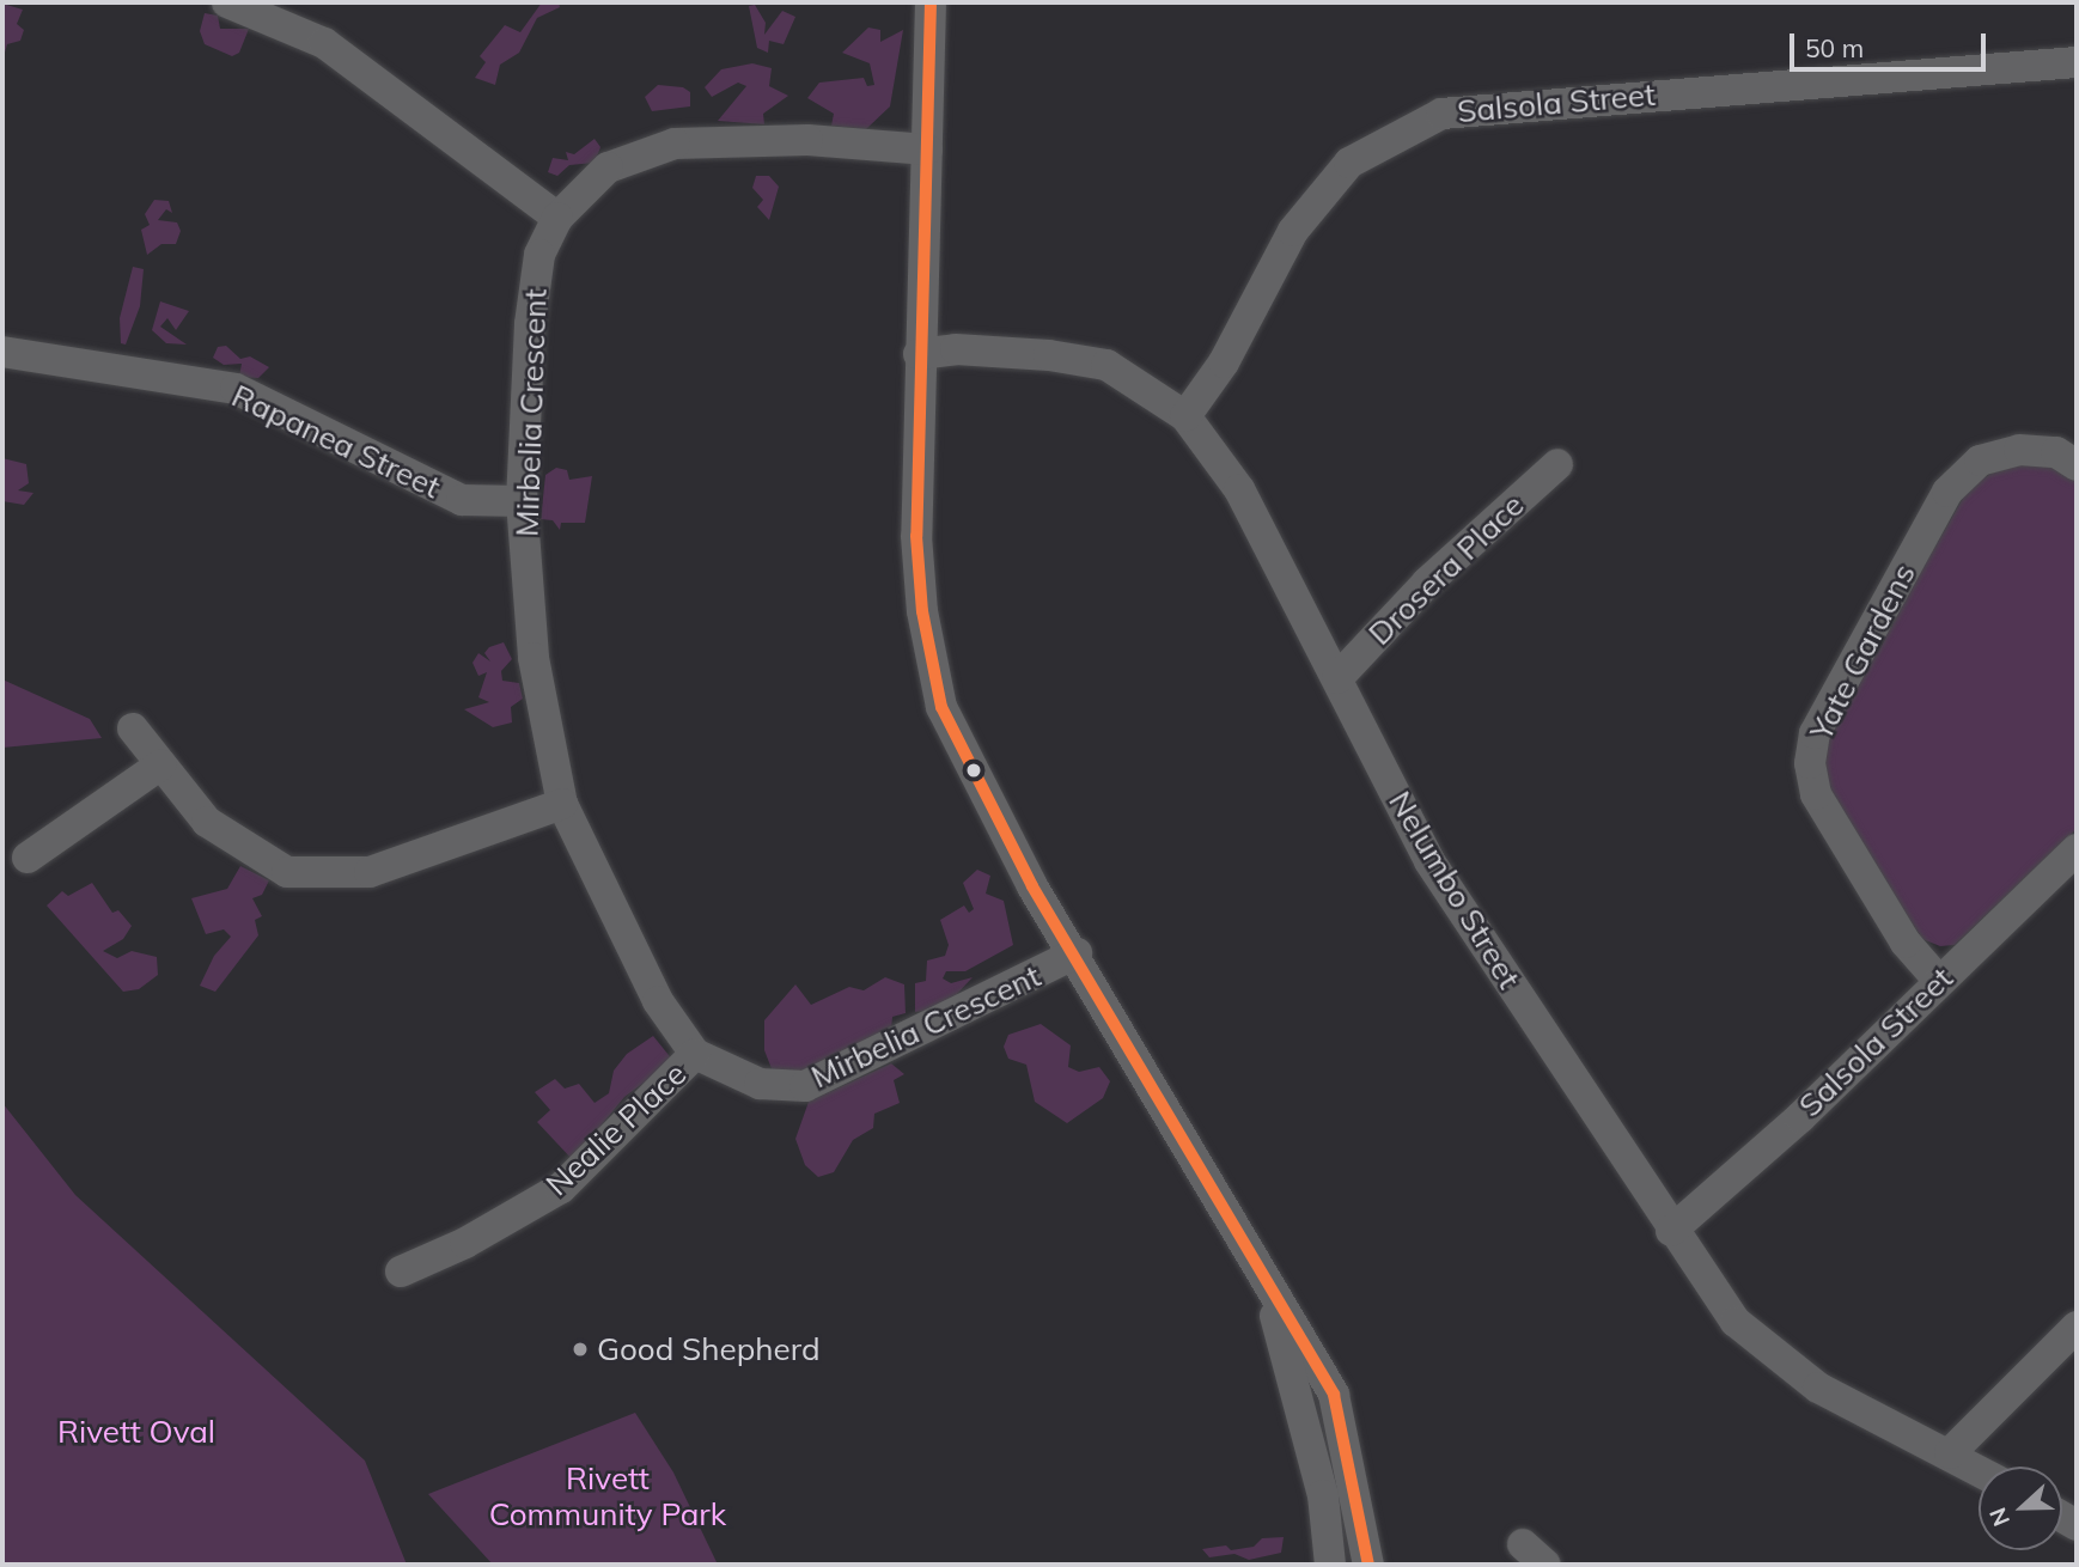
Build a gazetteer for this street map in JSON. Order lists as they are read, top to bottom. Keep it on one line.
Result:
{"streets":{"street":["Salsola Street","Mirbelia Crescent","Rapanea Street","Drosera Place","Yate Gardens","Nelumbo Street","Nealie Place"]},"crossings":[["Salsola Street","Yate Gardens"],["Salsola Street","Nelumbo Street"],["Mirbelia Crescent","Rapanea Street"],["Mirbelia Crescent","Nealie Place"],["Drosera Place","Nelumbo Street"]],"parks":["Rivett Oval","Rivett Community Park"],"places":["Good Shepherd"],"scale_bar":"50 m","north":"left"}
